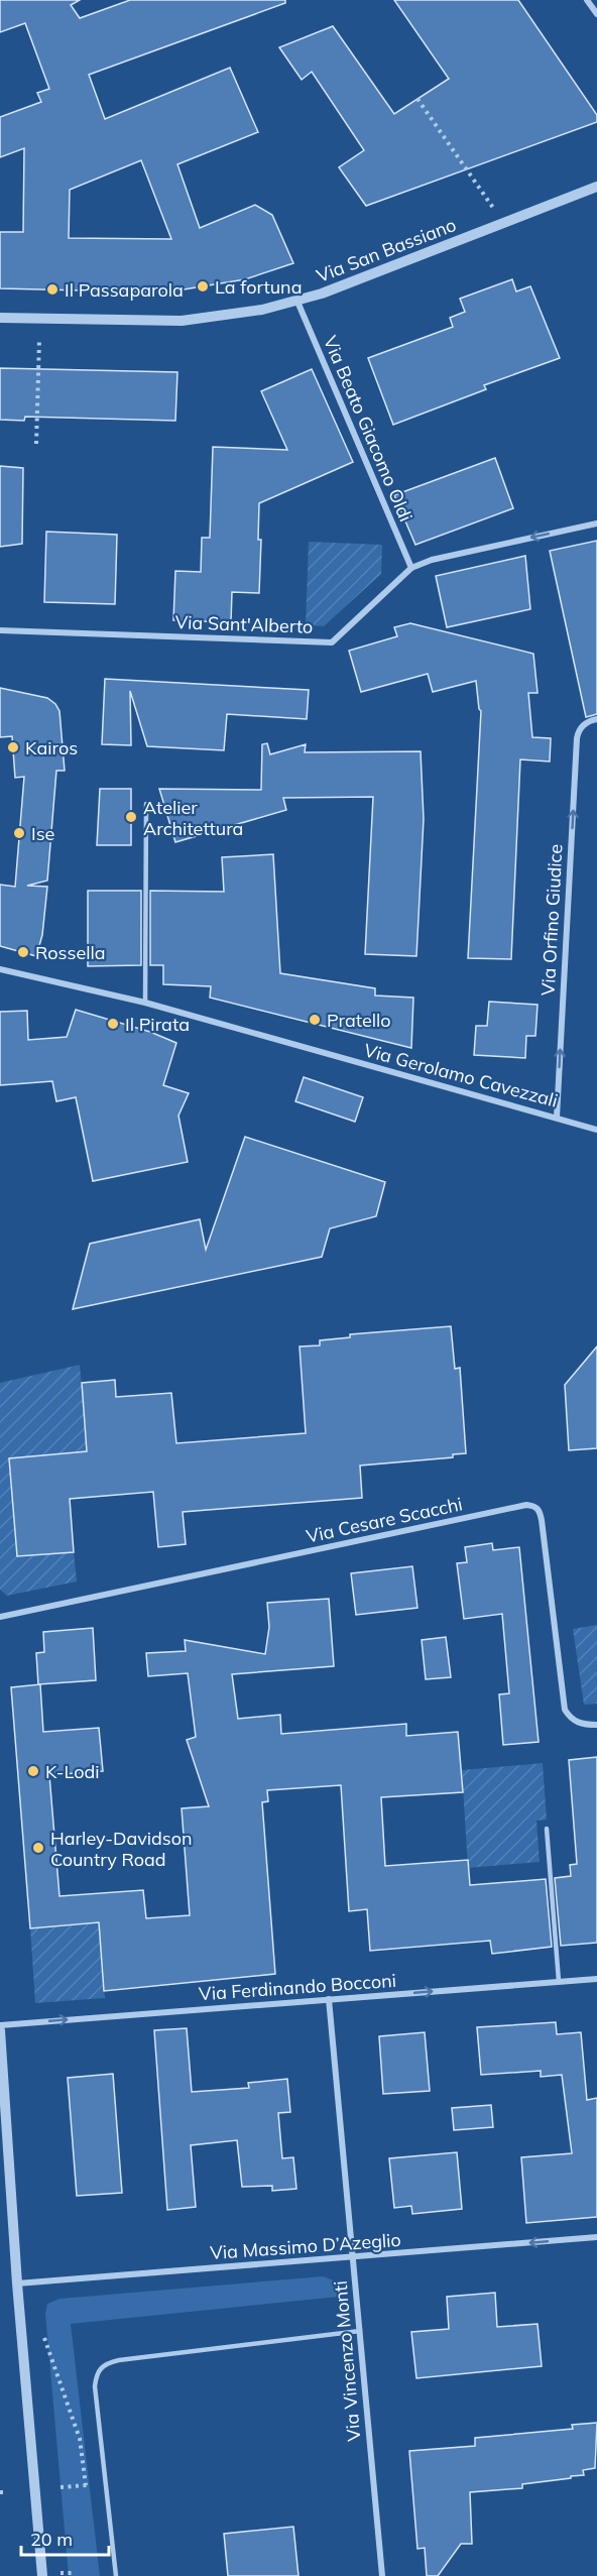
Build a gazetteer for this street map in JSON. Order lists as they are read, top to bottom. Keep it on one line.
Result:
{"streets":{"street":["Via San Bassiano","Via Beato Giacomo Oldi","Via Sant'Alberto","Via Orfino Giudice","Via Gerolamo Cavezzali","Via Cesare Scacchi","Via Ferdinando Bocconi","Via Massimo D’Azeglio","Via Vincenzo Monti"]},"crossings":[["Via San Bassiano","Via Beato Giacomo Oldi"],["Via Beato Giacomo Oldi","Via Sant'Alberto"],["Via Orfino Giudice","Via Gerolamo Cavezzali"],["Via Ferdinando Bocconi","Via Vincenzo Monti"],["Via Massimo D’Azeglio","Via Vincenzo Monti"]],"one_way":["Via Orfino Giudice","Via Ferdinando Bocconi","Via Massimo D’Azeglio"],"places":["La fortuna","Il Passaparola","Kairos","Atelier Architettura","Ise","Rossella","Pratello","Il Pirata","K-Lodi","Harley-Davidson Country Road"],"scale_bar":"20 m"}
